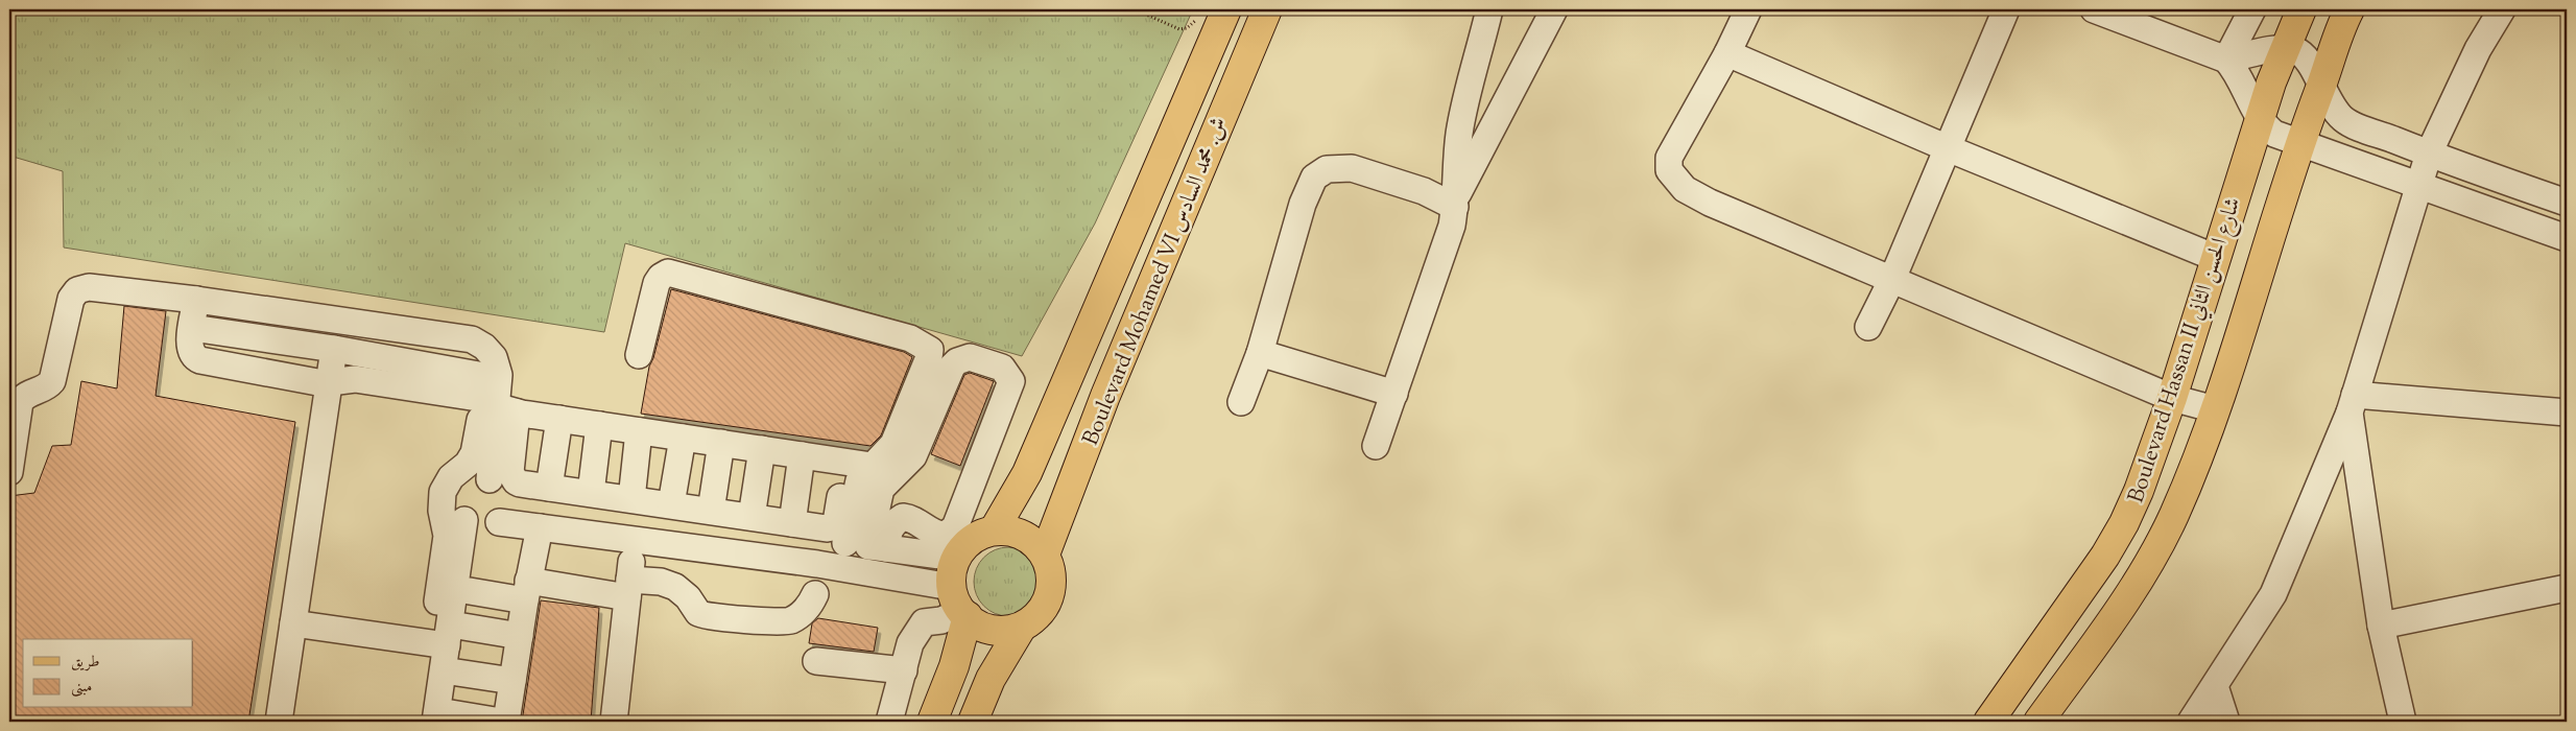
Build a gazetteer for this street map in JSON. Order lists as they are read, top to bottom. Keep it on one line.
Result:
{"streets":{"main road":["Boulevard Mohamed VI ش. محمد السادس","Boulevard Hassan II شارع الحسن الثاني"]},"legend":["طريق","مبنى"]}
